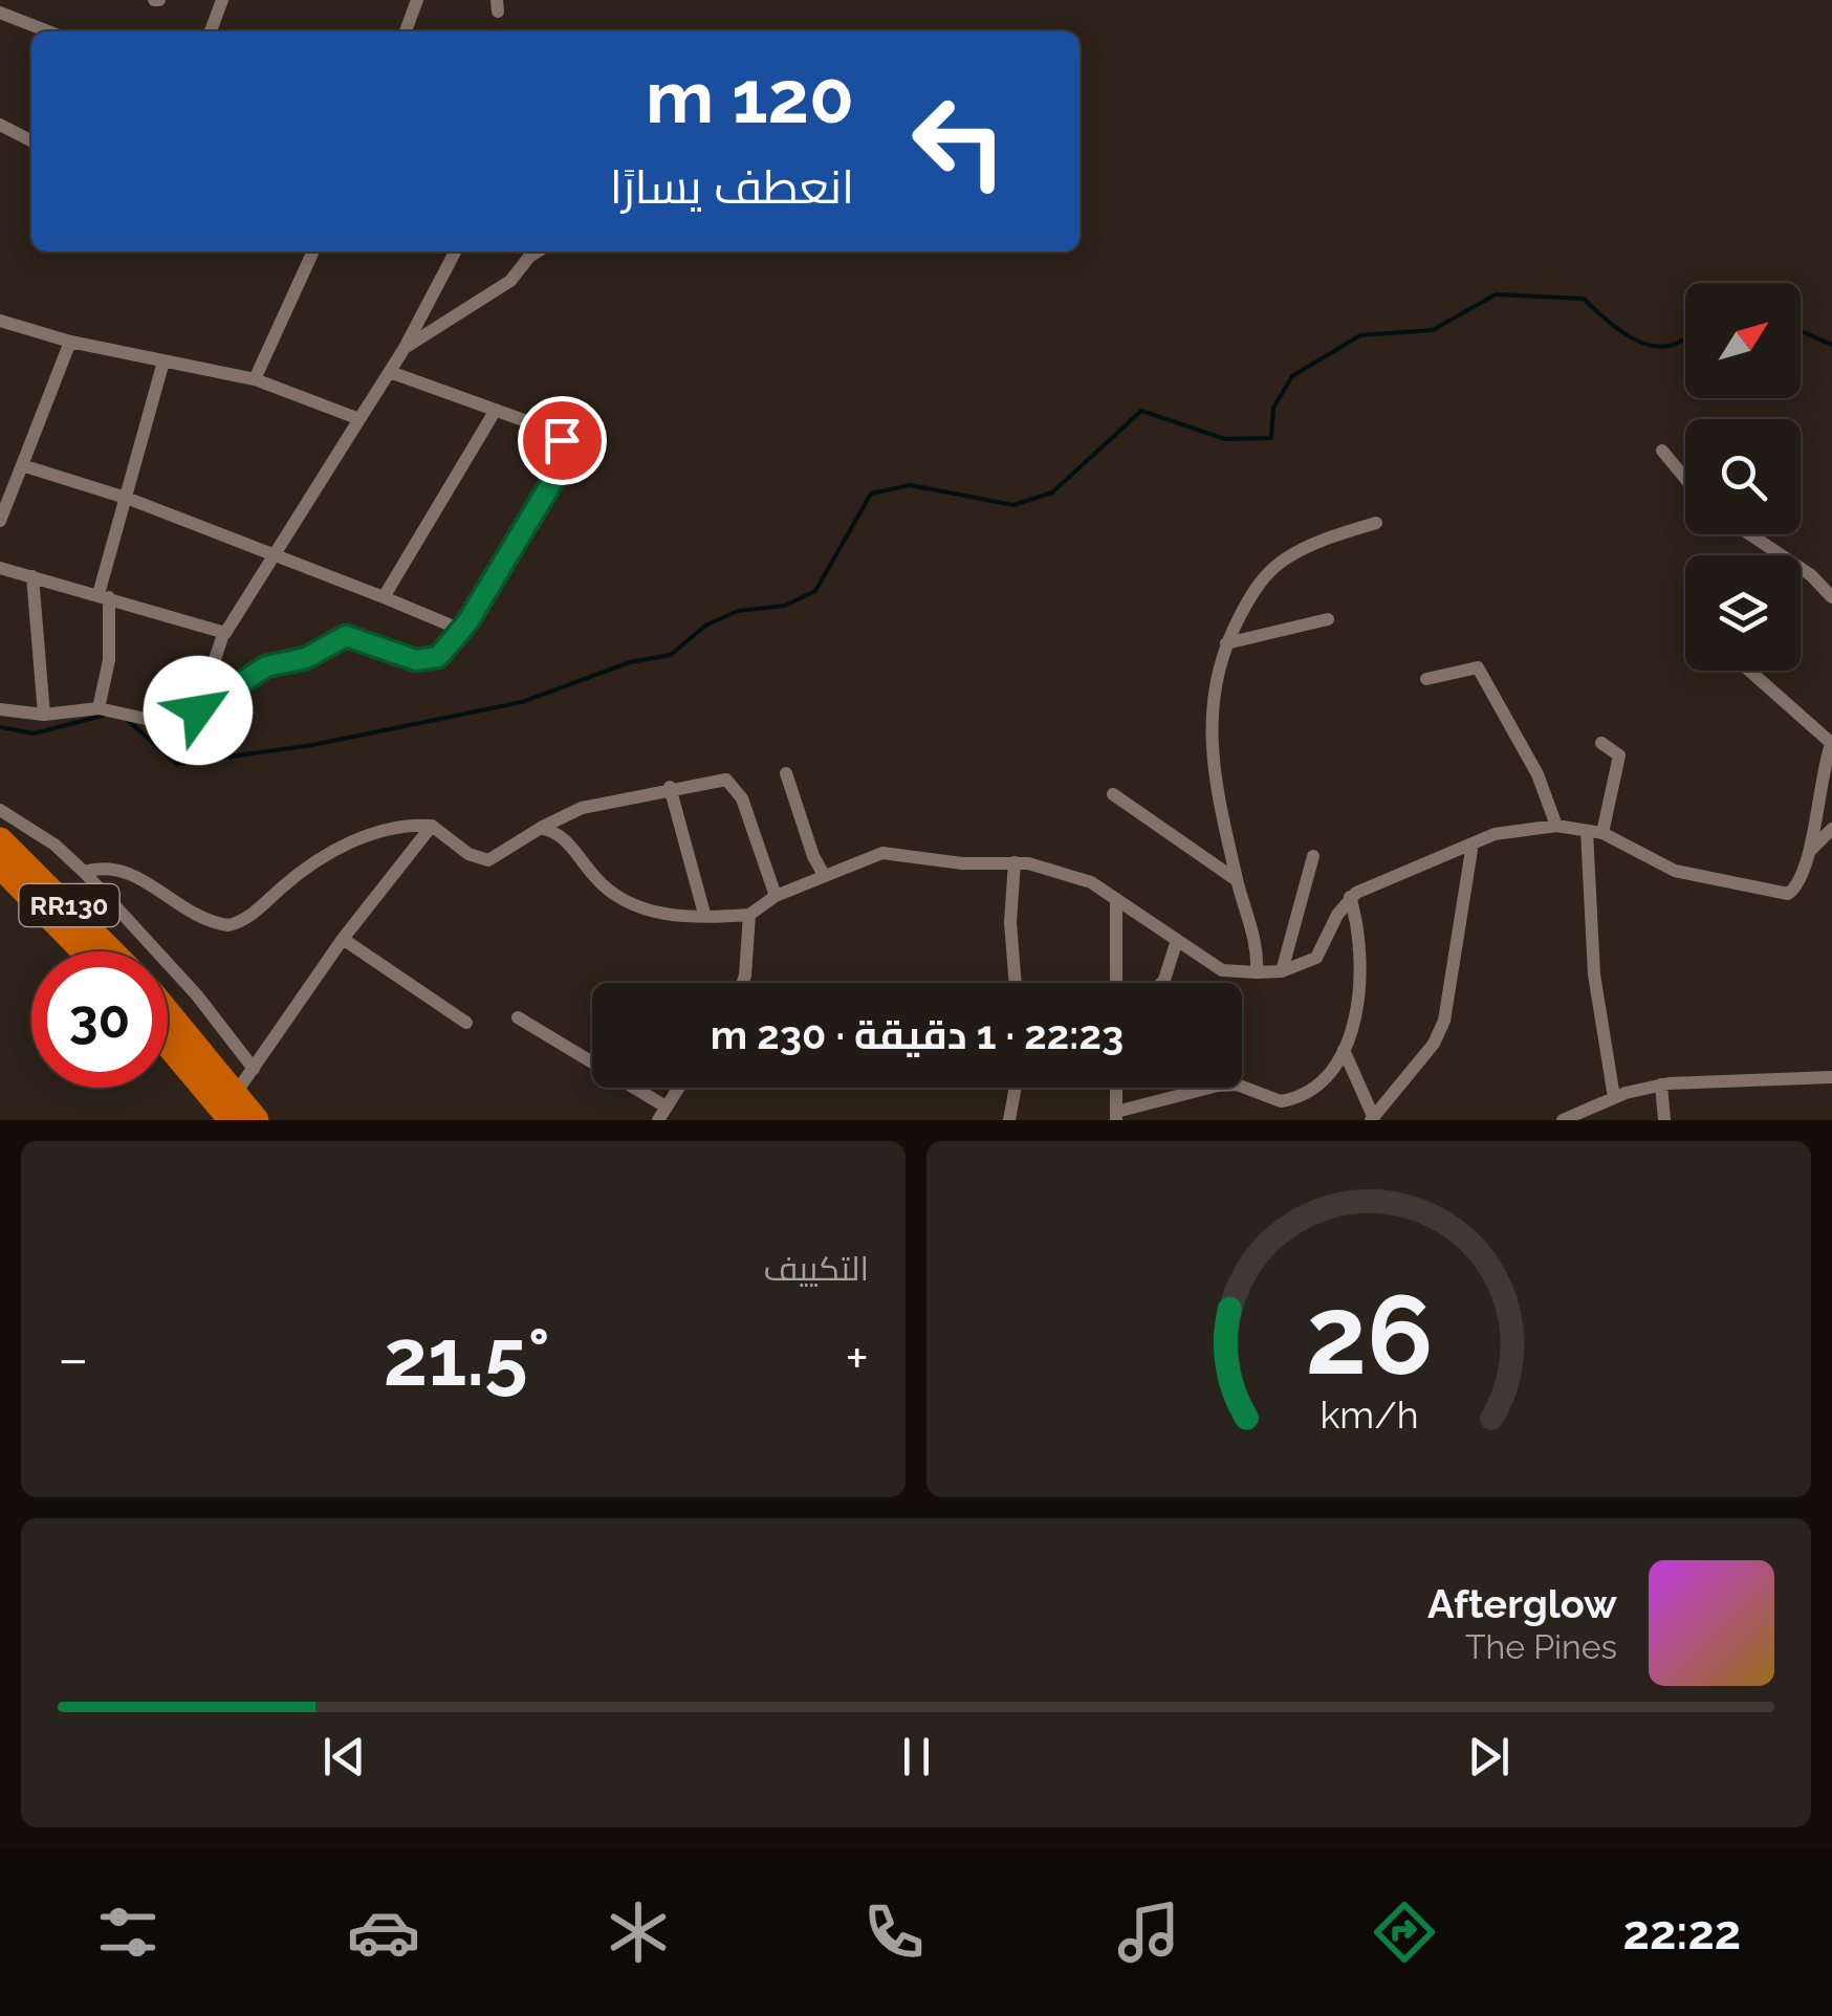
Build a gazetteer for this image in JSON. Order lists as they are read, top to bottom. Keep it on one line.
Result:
{"streets":{"highway":["RR130"]},"north":"top right","page":{"turn":["120 m","انعطف يسارًا"],"limit":"30","trip":"22:23 · 1 دقيقة · 230 m","tile":"التكييف","heat":["−","21.5°","+"],"song":["Afterglow","The Pines"],"tabs":"22:22","gauge":["26","km/h"]}}
